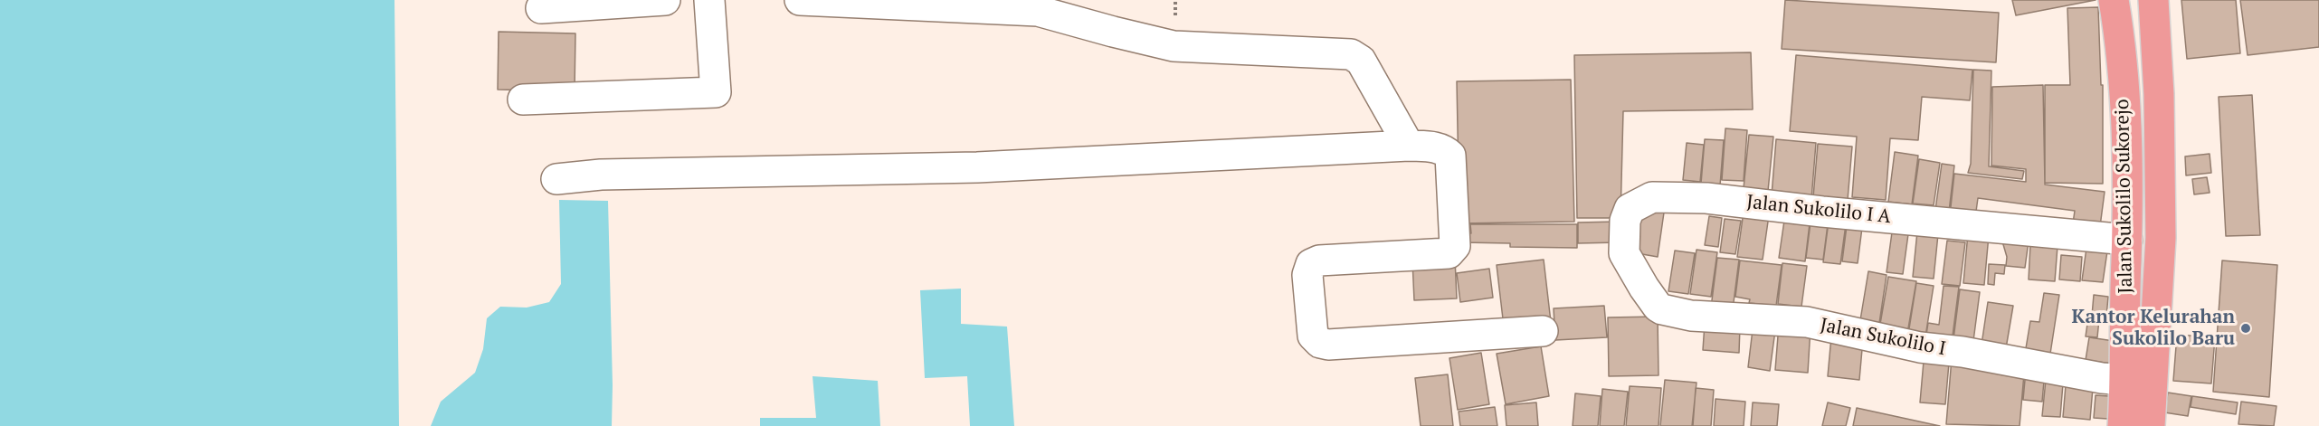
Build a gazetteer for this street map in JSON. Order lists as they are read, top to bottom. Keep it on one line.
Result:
{"streets":{"main road":["Jalan Sukolilo Sukorejo"],"lane":["Jalan Sukolilo I A","Jalan Sukolilo I"]},"crossings":[["Jalan Sukolilo Sukorejo","Jalan Sukolilo I A"],["Jalan Sukolilo Sukorejo","Jalan Sukolilo I"],["Jalan Sukolilo I A","Jalan Sukolilo I"]],"places":["Kantor Kelurahan Sukolilo Baru"]}
